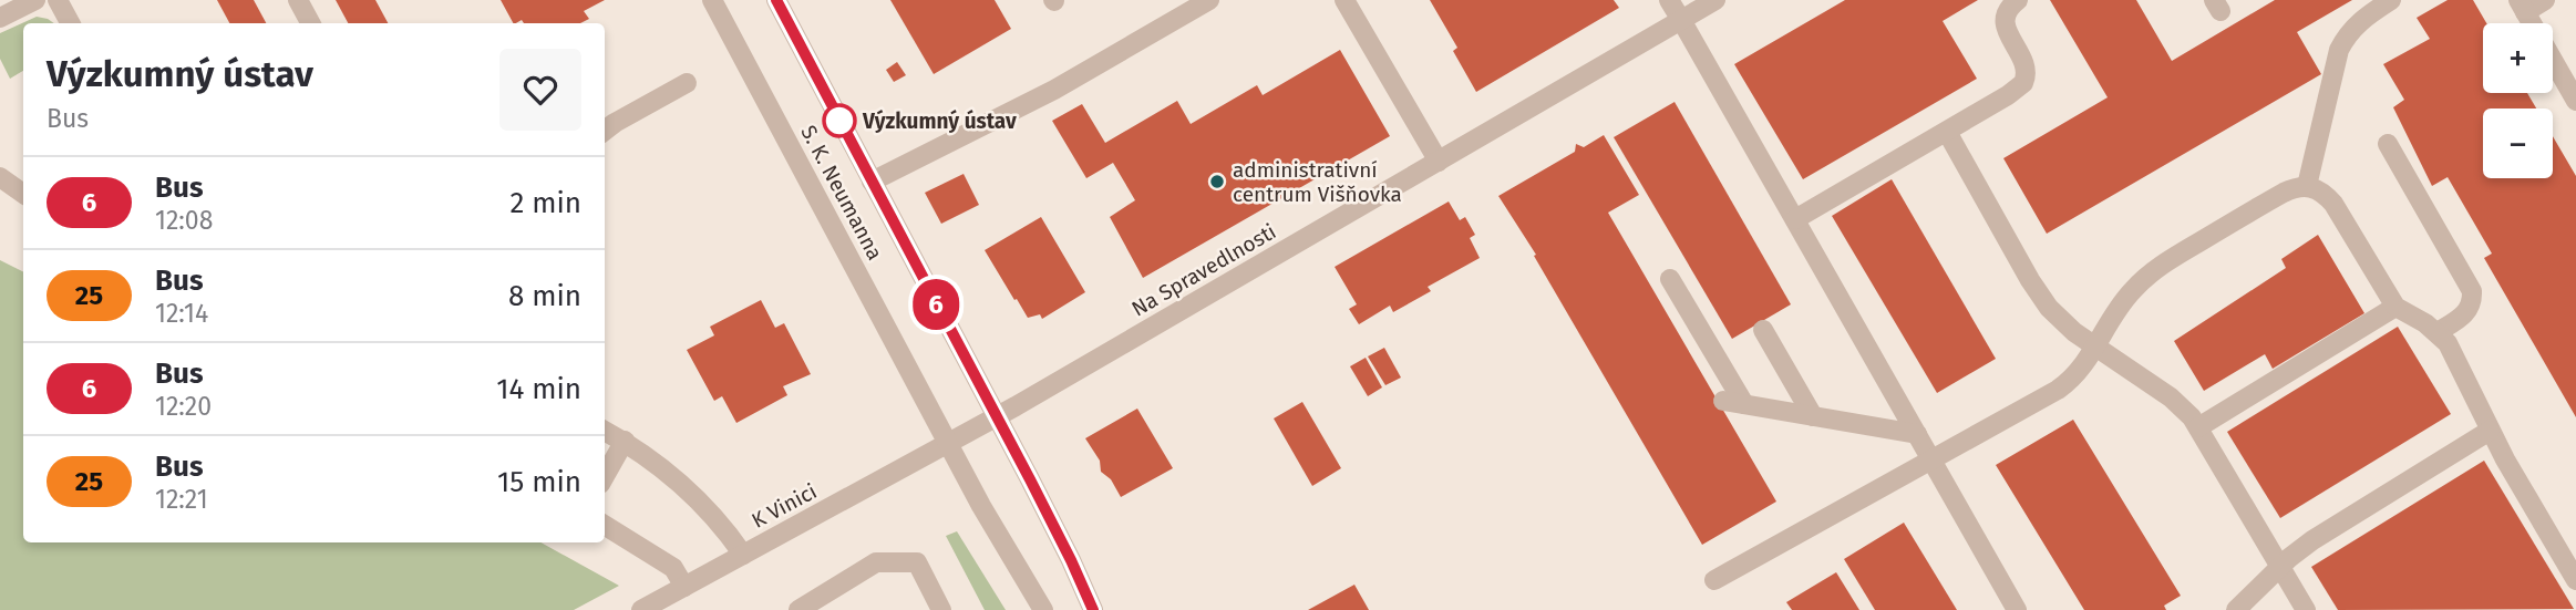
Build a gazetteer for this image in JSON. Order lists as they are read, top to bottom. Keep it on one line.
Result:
{"streets":{"street":["S. K. Neumanna","Na Spravedlnosti","K Vinici"]},"crossings":[["S. K. Neumanna","Na Spravedlnosti"],["S. K. Neumanna","K Vinici"],["Na Spravedlnosti","K Vinici"]],"places":["Výzkumný ústav","administrativní centrum Višňovka"],"lines":["bus line 6"],"page":{"on_map":"6","map_buttons":["+","−"],"heading":["Výzkumný ústav","Bus"],"list":[{"mark":"6","name":"Bus","note":"12:08","value":"2 min"},{"mark":"25","name":"Bus","note":"12:14","value":"8 min"},{"mark":"6","name":"Bus","note":"12:20","value":"14 min"},{"mark":"25","name":"Bus","note":"12:21","value":"15 min"}]}}
